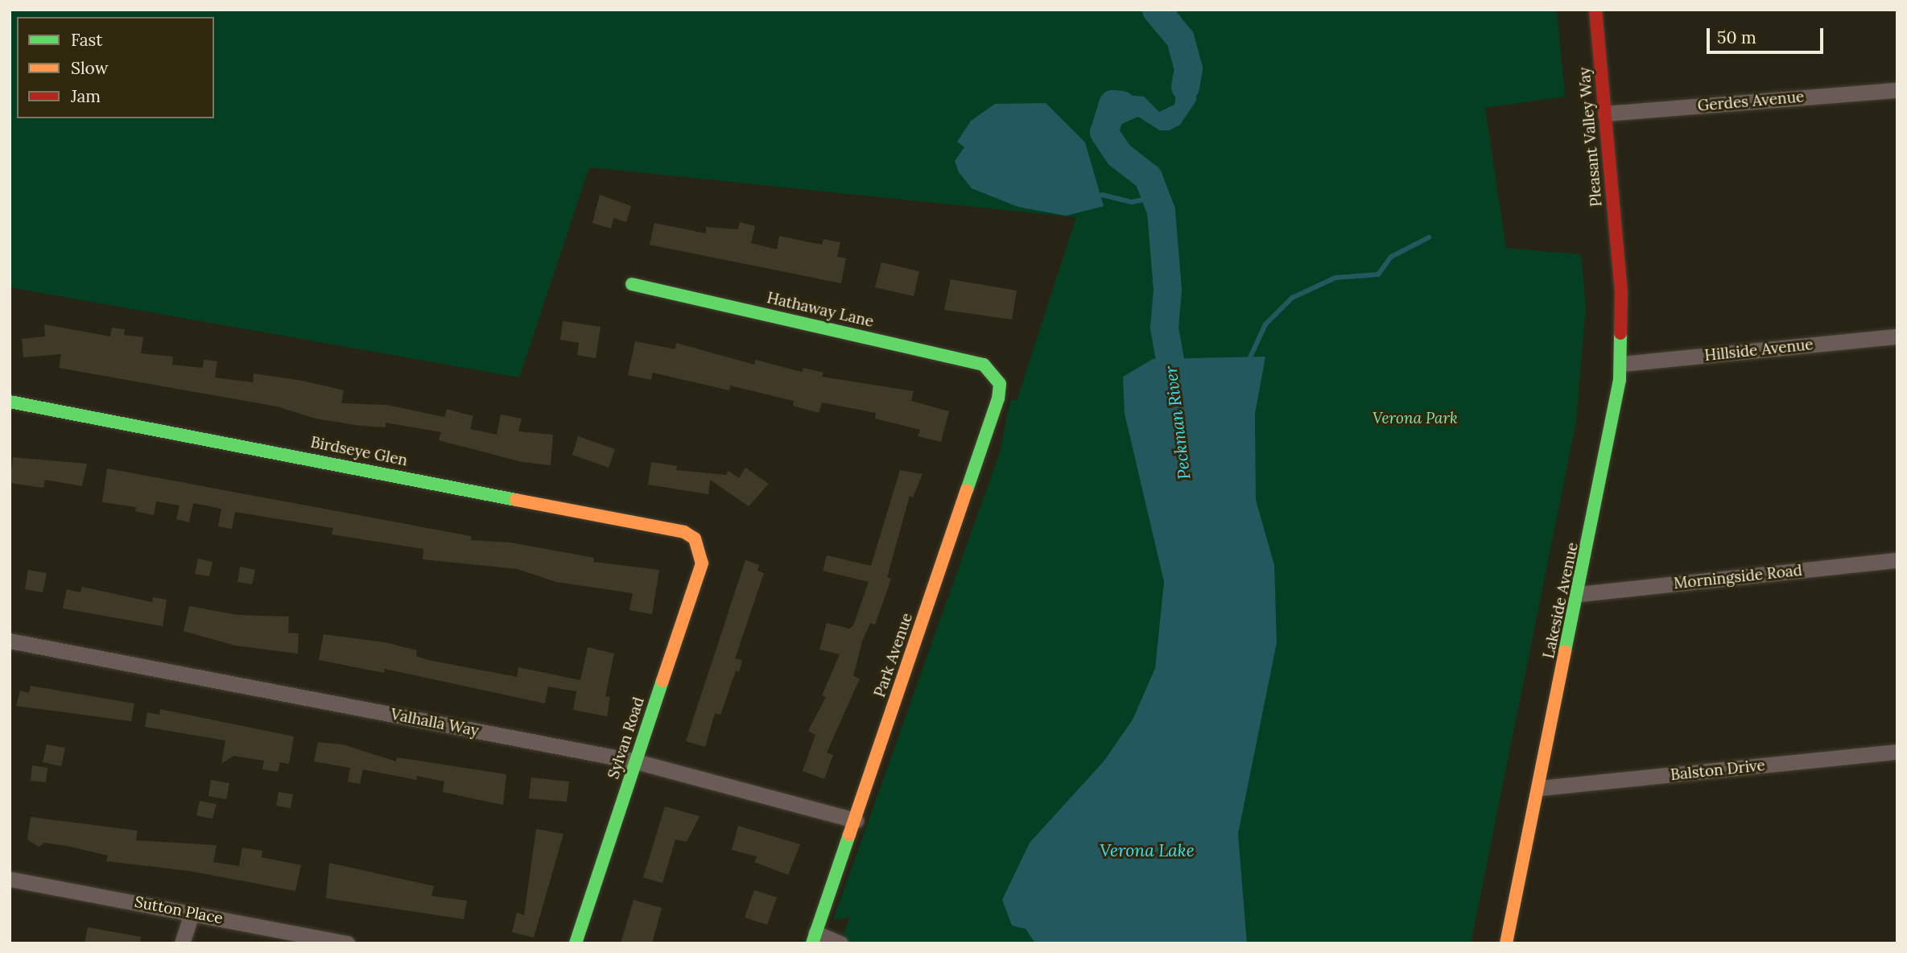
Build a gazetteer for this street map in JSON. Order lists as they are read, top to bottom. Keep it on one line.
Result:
{"streets":{"street":["Gerdes Avenue","Pleasant Valley Way","Hathaway Lane","Hillside Avenue","Birdseye Glen","Morningside Road","Lakeside Avenue","Park Avenue","Valhalla Way","Sylvan Road","Balston Drive","Sutton Place"]},"crossings":[["Gerdes Avenue","Pleasant Valley Way"],["Pleasant Valley Way","Lakeside Avenue"],["Hathaway Lane","Park Avenue"],["Hillside Avenue","Lakeside Avenue"],["Birdseye Glen","Sylvan Road"],["Morningside Road","Lakeside Avenue"],["Lakeside Avenue","Balston Drive"],["Park Avenue","Valhalla Way"],["Valhalla Way","Sylvan Road"]],"water":["Peckman River","Verona Lake"],"parks":["Verona Park"],"legend":["Fast","Slow","Jam"],"scale_bar":"50 m"}
